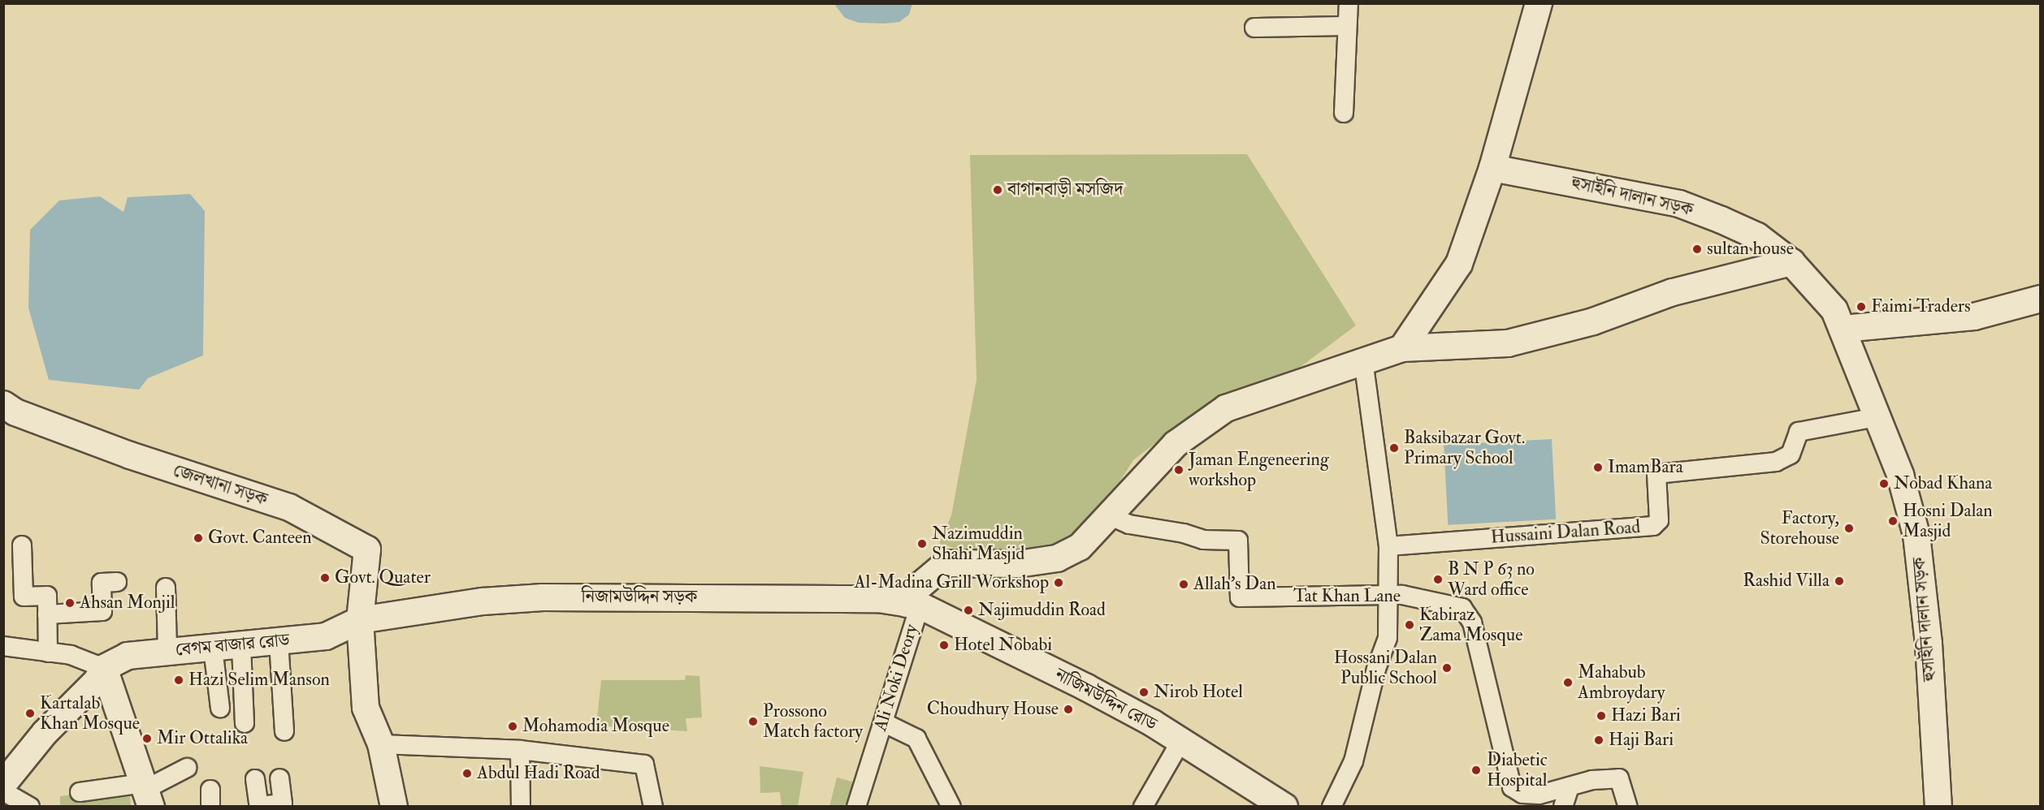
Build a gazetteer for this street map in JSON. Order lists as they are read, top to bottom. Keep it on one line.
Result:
{"streets":{"street":["হুসাইনি দালান সড়ক","জেলখানা সড়ক","Hussaini Dalan Road","Tat Khan Lane","নিজামউদ্দিন সড়ক","বেগম বাজার রোড","Ali Noki Deory","নাজিমউদ্দিন রোড"]},"crossings":[["হুসাইনি দালান সড়ক","Hussaini Dalan Road"],["জেলখানা সড়ক","নিজামউদ্দিন সড়ক"],["জেলখানা সড়ক","বেগম বাজার রোড"],["নিজামউদ্দিন সড়ক","বেগম বাজার রোড"],["নিজামউদ্দিন সড়ক","Ali Noki Deory"],["নিজামউদ্দিন সড়ক","নাজিমউদ্দিন রোড"],["Ali Noki Deory","নাজিমউদ্দিন রোড"]],"places":["বাগানবাড়ী মসজিদ","sultan house","Faimi Traders","Baksibazar Govt. Primary School","ImamBara","Jaman Engeneering workshop","Nobad Khana","Hosni Dalan Masjid","Factory, Storehouse","Govt. Canteen","Nazimuddin Shahi Masjid","Govt. Quater","B N P 63 no Ward office","Rashid Villa","Al-Madina Grill Workshop","Allah's Dan","Ahsan Monjil","Najimuddin Road","Kabiraz Zama Mosque","Hotel Nobabi","Hossani Dalan Public School","Hazi Selim Manson","Mahabub Ambroydary","Nirob Hotel","Choudhury House","Kartalab Khan Mosque","Hazi Bari","Prossono Match factory","Mohamodia Mosque","Mir Ottalika","Haji Bari","Diabetic Hospital","Abdul Hadi Road"]}
